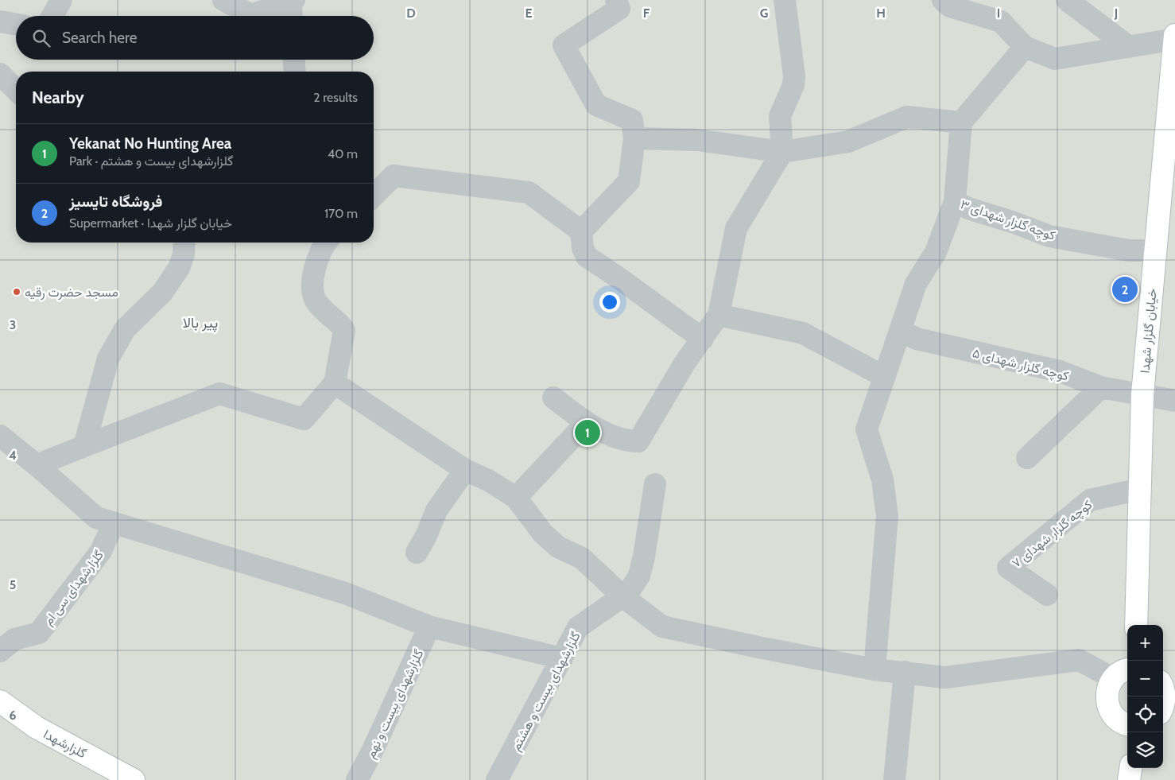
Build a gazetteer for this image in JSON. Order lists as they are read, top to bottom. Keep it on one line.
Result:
{"streets":{"main road":["خیابان گلزار شهدا","گلزارشهدا"],"street":["کوچه گلزار شهدای ۳","کوچه گلزار شهدای ۵","کوچه گلزار شهدای ۷","گلزارشهدای سی ام","گلزارشهدای بیست و هشتم","گلزارشهدای بیست و نهم"]},"crossings":[["کوچه گلزار شهدای ۳","خیابان گلزار شهدا"],["خیابان گلزار شهدا","کوچه گلزار شهدای ۵"],["خیابان گلزار شهدا","کوچه گلزار شهدای ۷"]],"districts":["پیر بالا"],"places":["مسجد حضرت رقیه"],"page":{"search":"Search here","heading":["Nearby","2 results"],"list":[{"mark":"1","name":"Yekanat No Hunting Area","note":"Park · گلزارشهدای بیست و هشتم","value":"40 m"},{"mark":"2","name":"فروشگاه تایسیز","note":"Supermarket · خیابان گلزار شهدا","value":"170 m"}],"pins":["2","1"],"map_buttons":["+","−"]},"grid":{"columns":["D","E","F","G","H","I","J"],"rows":["3","4","5","6"]}}
